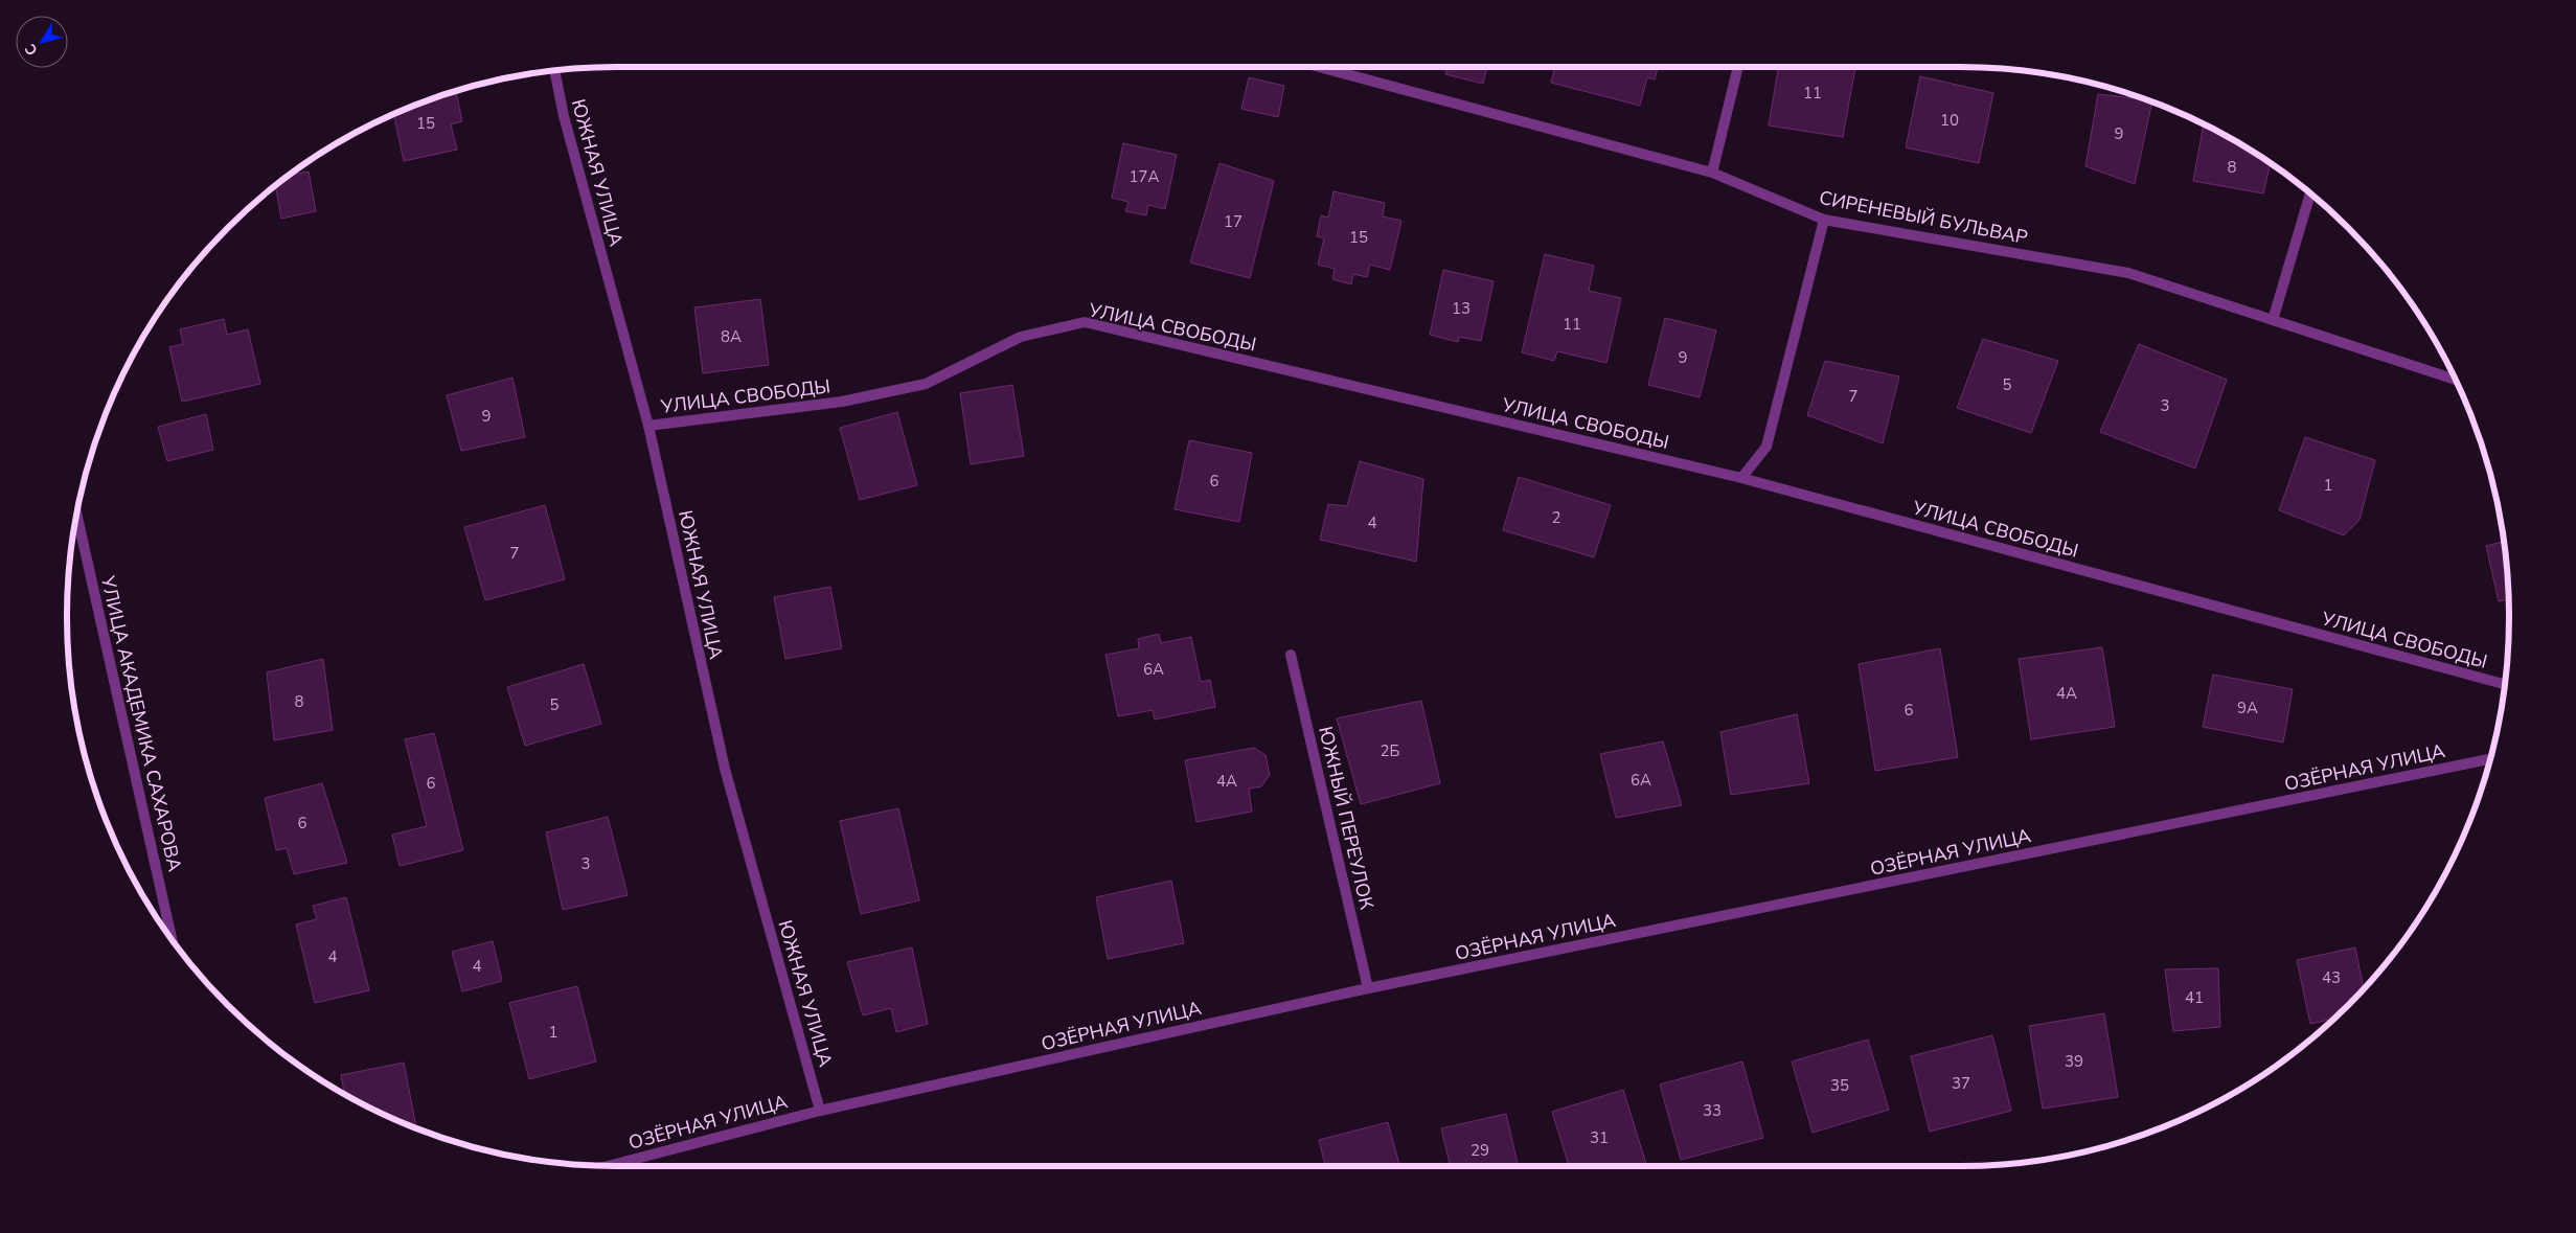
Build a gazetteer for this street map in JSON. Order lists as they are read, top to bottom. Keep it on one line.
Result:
{"streets":{"street":["ЮЖНАЯ УЛИЦА","СИРЕНЕВЫЙ БУЛЬВАР","УЛИЦА СВОБОДЫ","УЛИЦА АКАДЕМИКА САХАРОВА","ОЗЁРНАЯ УЛИЦА","ЮЖНЫЙ ПЕРЕУЛОК"]},"crossings":[["ЮЖНАЯ УЛИЦА","УЛИЦА СВОБОДЫ"],["ЮЖНАЯ УЛИЦА","ОЗЁРНАЯ УЛИЦА"],["ОЗЁРНАЯ УЛИЦА","ЮЖНЫЙ ПЕРЕУЛОК"]],"house_numbers":["11","10","15","9","8","17А","17","15","13","11","8А","9","5","7","3","9","6","1","2","4","7","6А","4А","8","5","9А","6","2Б","6А","4А","6","6","3","4","4","43","41","1","39","37","35","33","31","29"],"north":"bottom left"}
